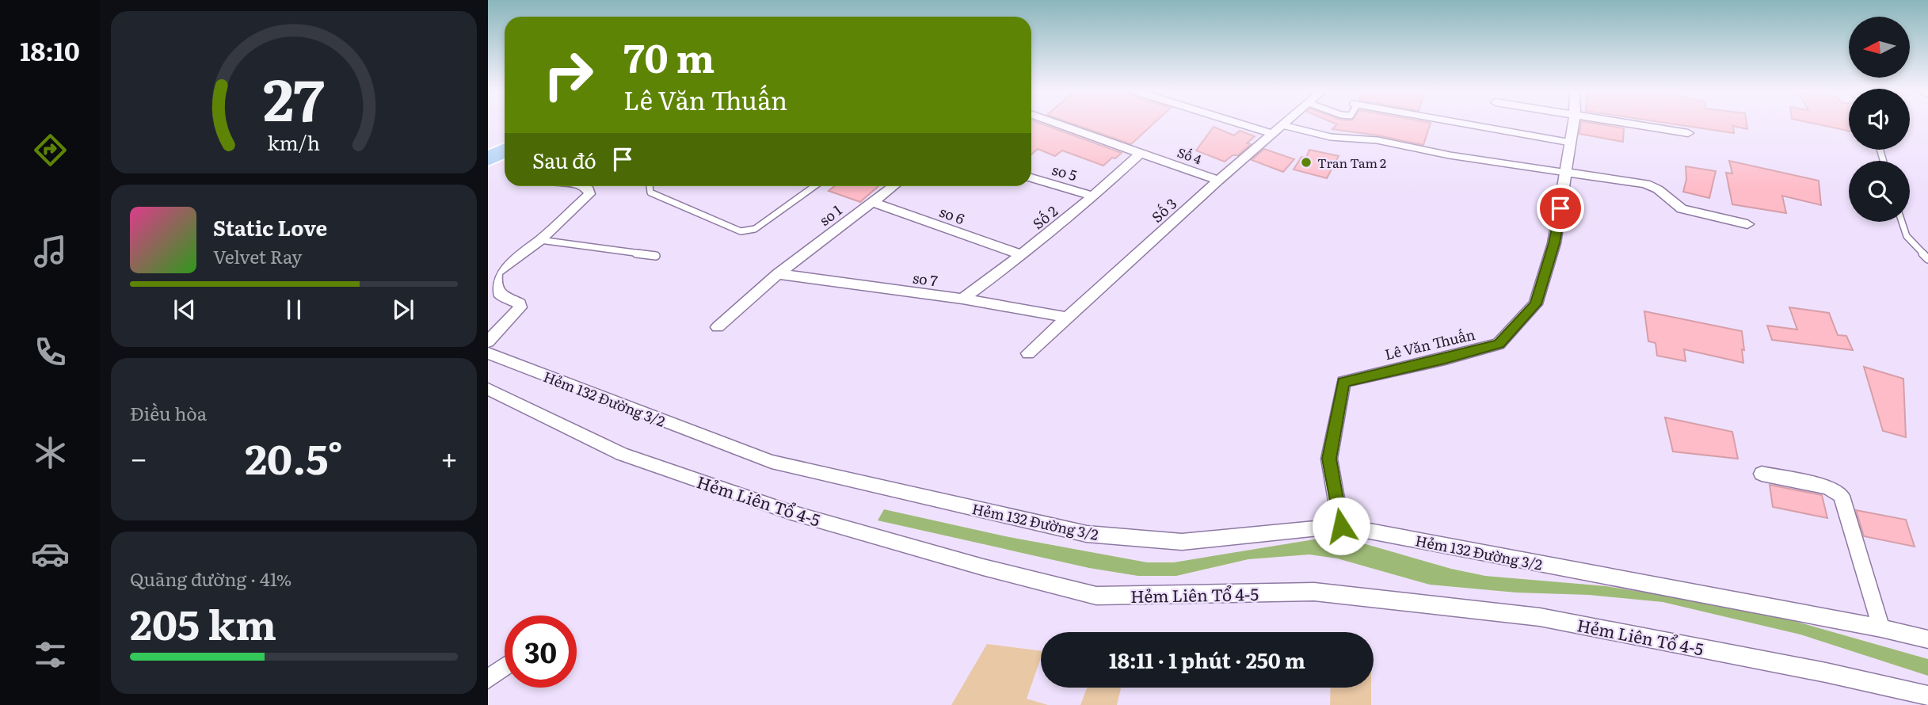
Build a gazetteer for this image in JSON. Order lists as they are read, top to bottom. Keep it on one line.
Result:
{"streets":{"street":["Số 4","so 5","Số 3","so 1","so 6","Số 2","so 7","Lê Văn Thuấn","Hẻm 132 Đường 3/2","Hẻm Liên Tổ 4-5"]},"crossings":[["Số 4","Số 3"],["Số 4","Số 2"],["so 5","Số 2"],["Số 3","so 7"],["so 1","so 6"],["so 1","so 7"],["so 6","Số 2"],["Số 2","so 7"],["Lê Văn Thuấn","Hẻm 132 Đường 3/2"]],"places":["Tran Tam 2"],"north":"left","page":{"tabs":"18:10","turn":["70 m","Lê Văn Thuấn"],"then":"Sau đó","song":["Static Love","Velvet Ray"],"tile":["Điều hòa",["Quãng đường · 41%","205 km"]],"heat":["−","20.5°","+"],"limit":"30","trip":"18:11 · 1 phút · 250 m","gauge":["27","km/h"]}}
